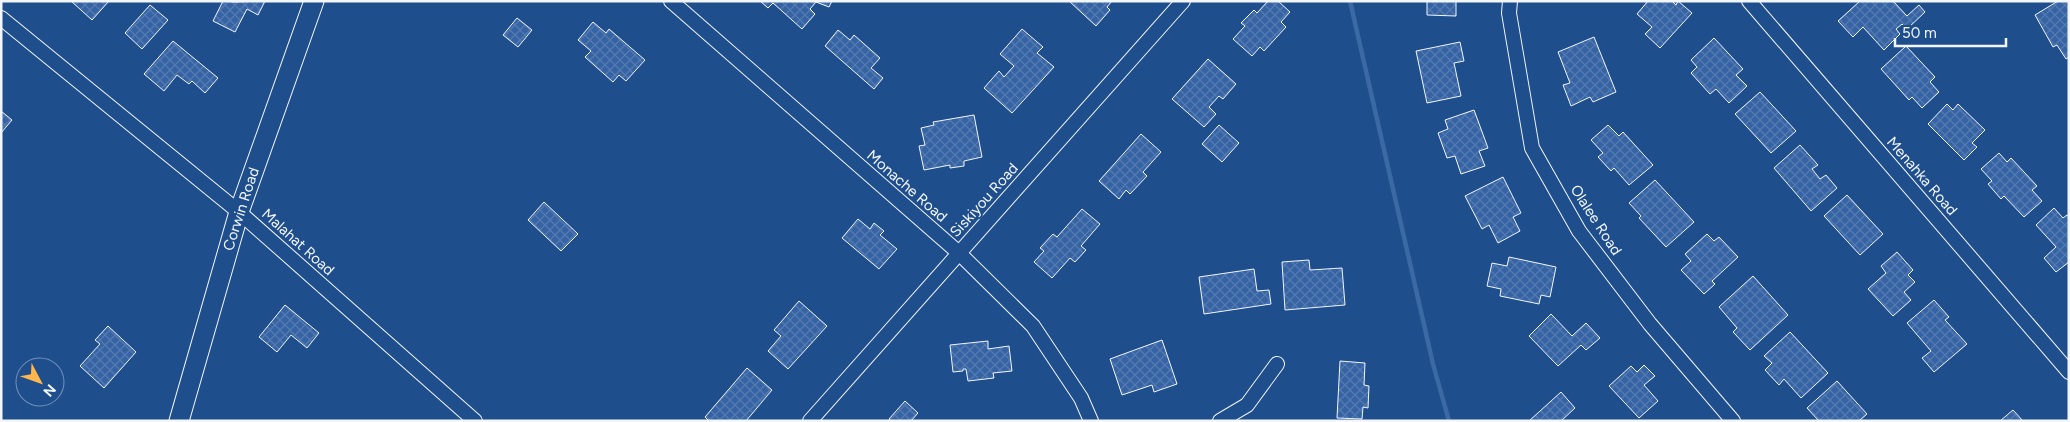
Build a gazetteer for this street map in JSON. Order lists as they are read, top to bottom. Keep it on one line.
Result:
{"streets":{"main road":["Corwin Road"],"street":["Menahka Road","Monache Road","Siskiyou Road","Olalee Road","Malahat Road"]},"crossings":[["Monache Road","Siskiyou Road"],["Corwin Road","Malahat Road"]],"scale_bar":"50 m","north":"bottom right"}
